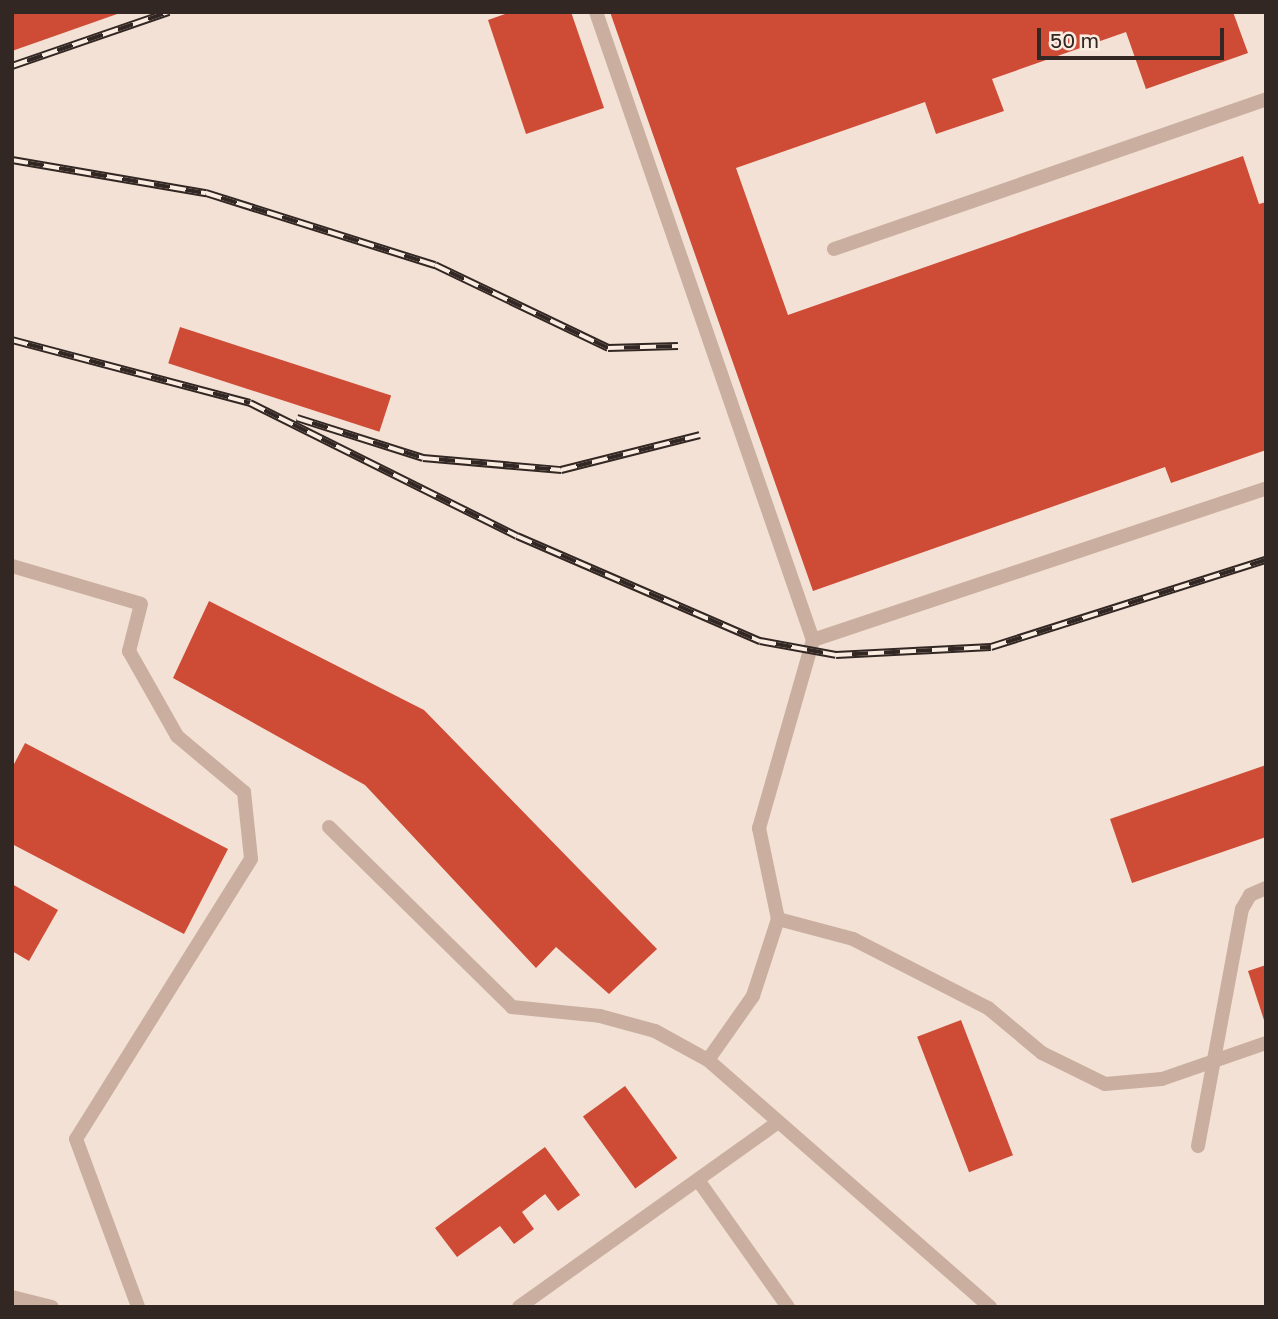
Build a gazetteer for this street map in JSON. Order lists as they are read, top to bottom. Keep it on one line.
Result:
{"scale_bar":"50 m"}
